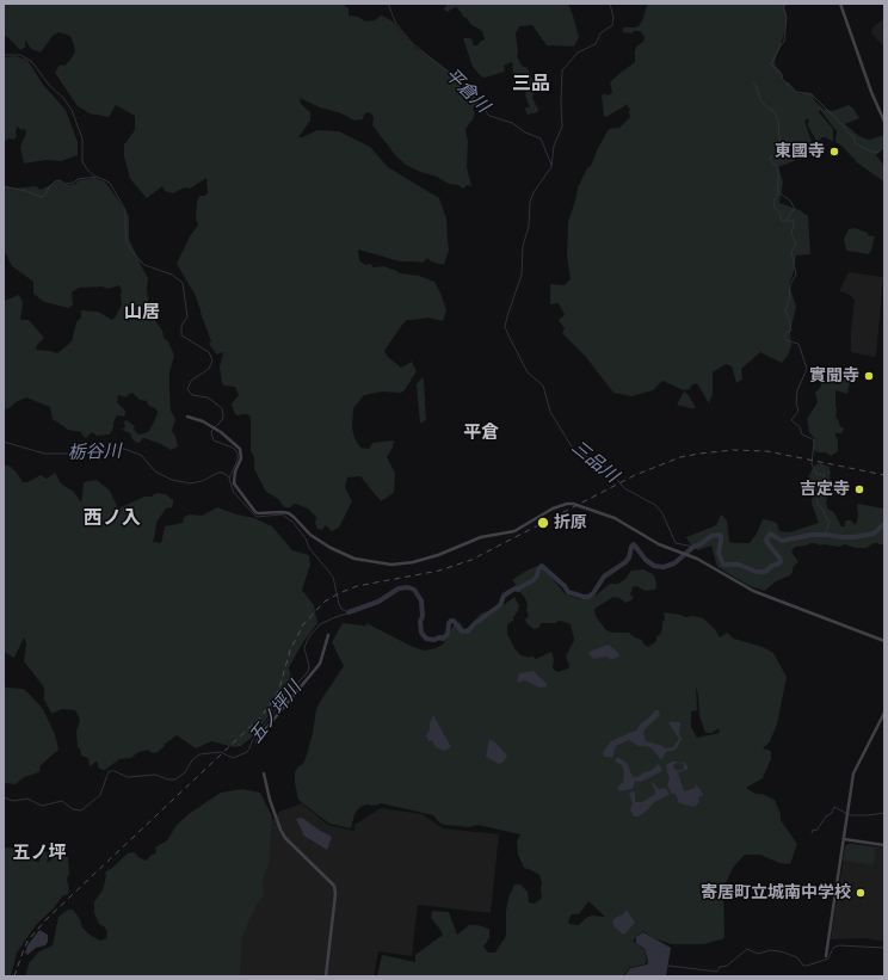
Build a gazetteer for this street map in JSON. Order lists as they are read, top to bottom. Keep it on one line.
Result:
{"districts":["三品","山居","平倉","西ノ入","五ノ坪"],"water":["平倉川","栃谷川","三品川","五ノ坪川"],"places":["東國寺","實聞寺","吉定寺","折原","寄居町立城南中学校"]}
